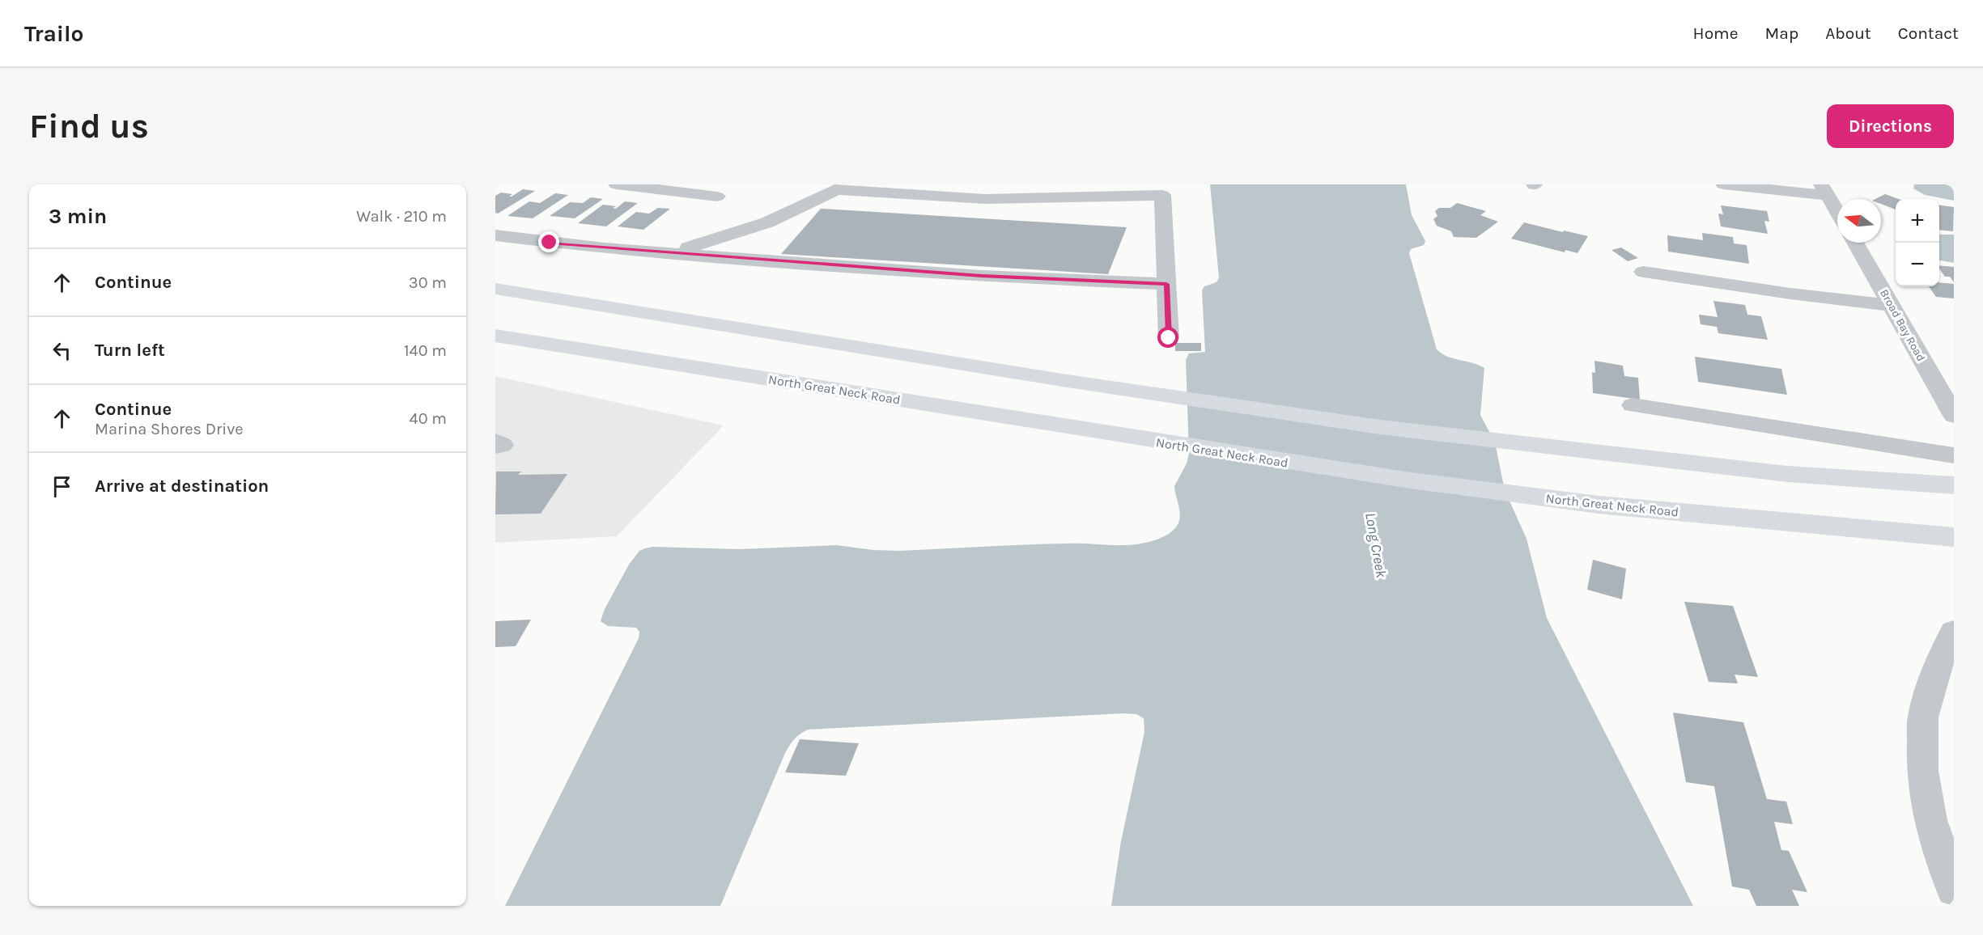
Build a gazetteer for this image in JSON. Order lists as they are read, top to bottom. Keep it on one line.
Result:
{"streets":{"main road":["North Great Neck Road"],"street":["Broad Bay Road"]},"water":["Long Creek"],"north":"left","page":{"header":"Trailo","nav":["Home","Map","About","Contact"],"buttons":"Directions","title":"Find us","heading":["3 min","Walk · 210 m"],"map_buttons":["+","−"],"list":[["Continue","30 m"],["Turn left","140 m"],["Continue","Marina Shores Drive","40 m"],"Arrive at destination"]}}
